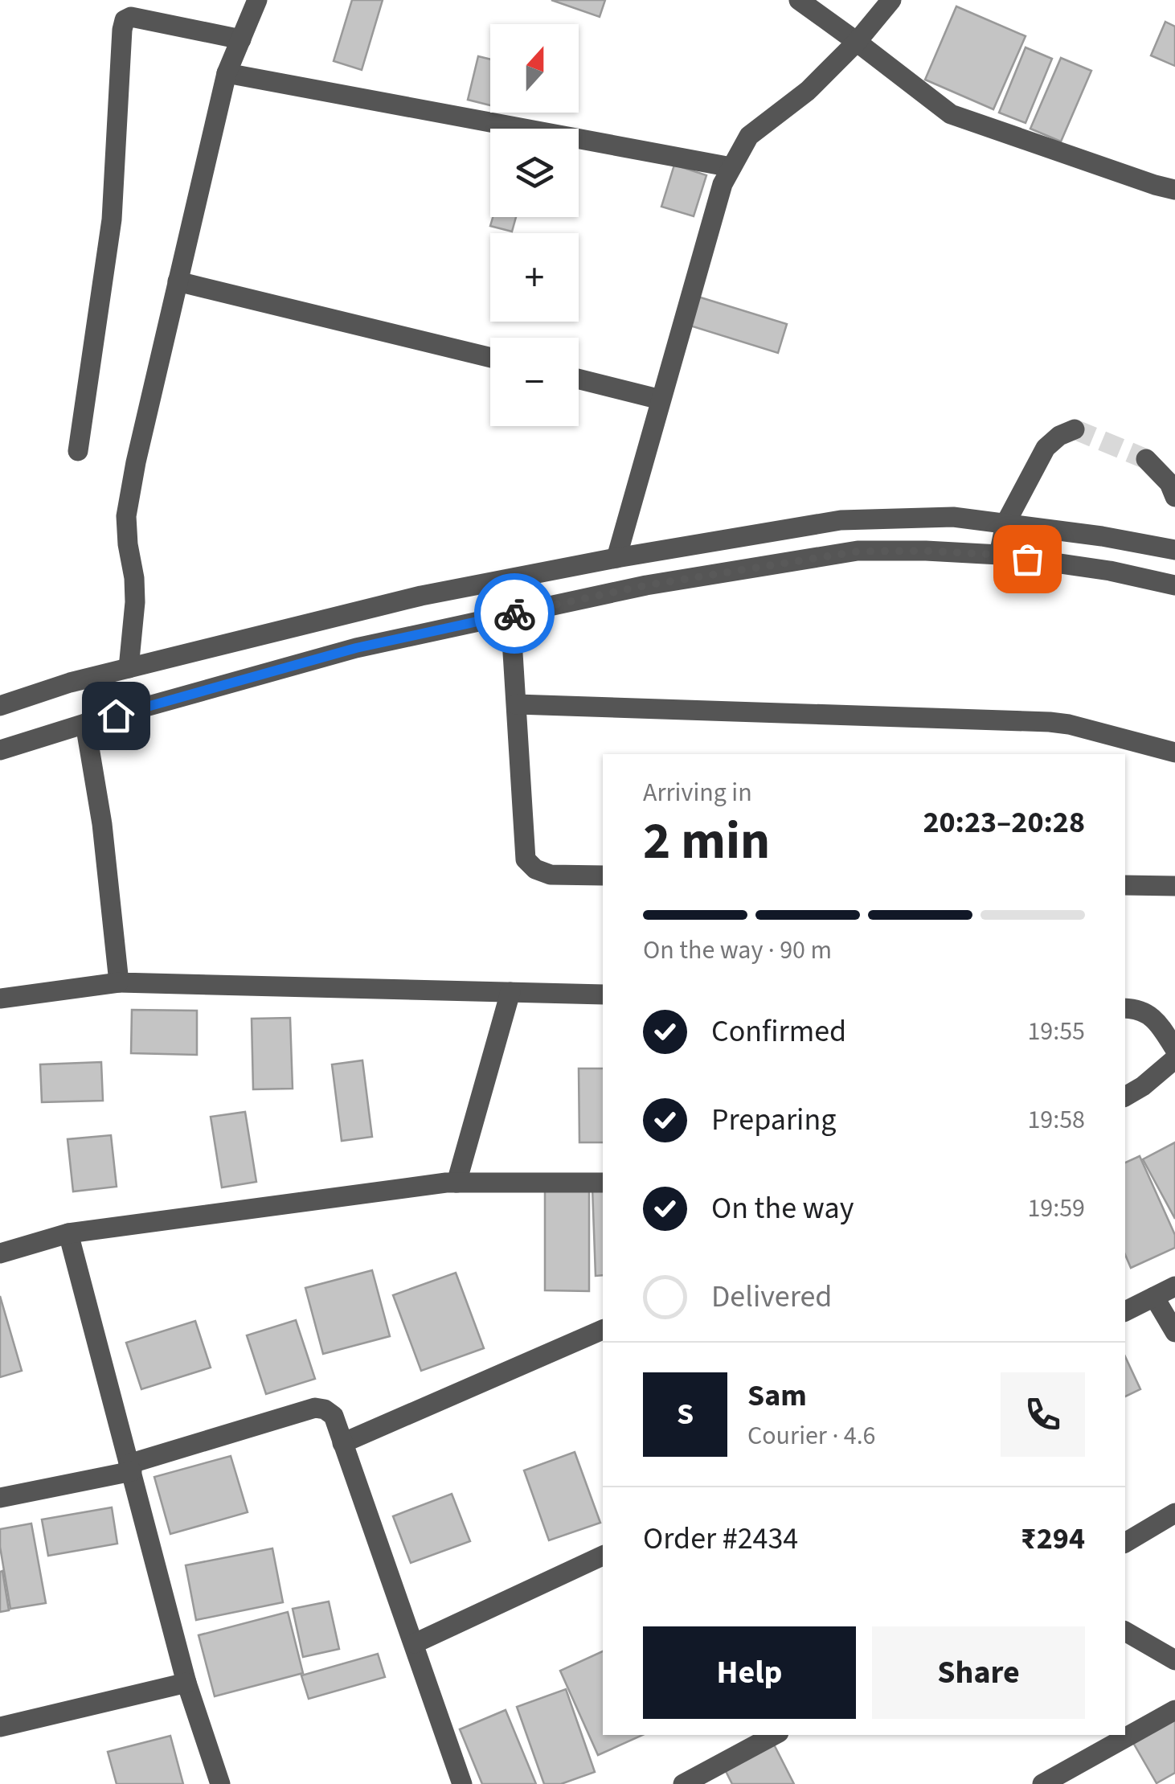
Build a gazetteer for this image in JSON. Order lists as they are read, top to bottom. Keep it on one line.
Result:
{"north":"top","page":{"map_buttons":["+","−"],"heading":["2 min","Arriving in","20:23–20:28"],"panel":["Sam","Courier · 4.6","Order #2434","₹294"],"bar":"On the way · 90 m","list":[["Confirmed","19:55"],["Preparing","19:58"],["On the way","19:59"],"Delivered"],"round":"S","buttons":["Help","Share"]}}
